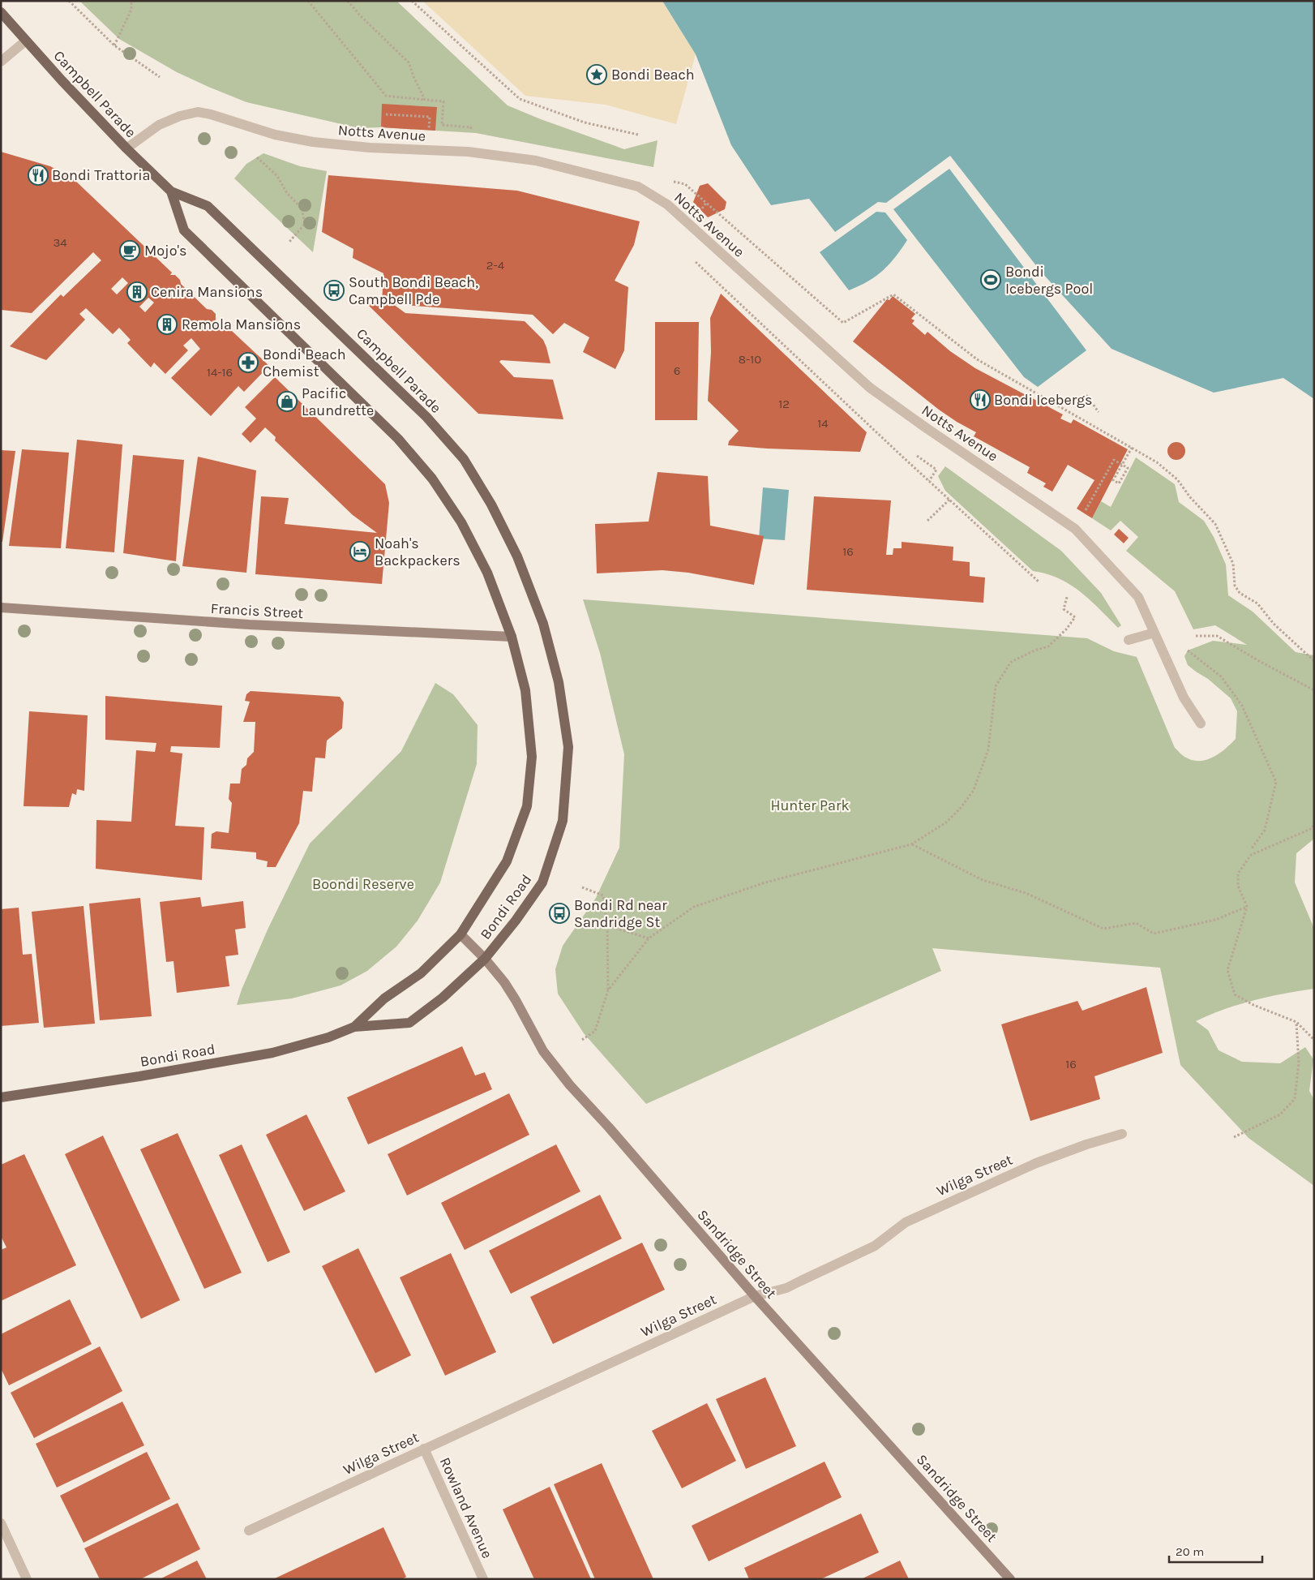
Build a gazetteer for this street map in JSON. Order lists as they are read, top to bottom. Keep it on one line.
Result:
{"streets":{"main road":["Campbell Parade","Bondi Road"],"street":["Notts Avenue","Francis Street","Wilga Street","Sandridge Street","Rowland Avenue"]},"crossings":[["Campbell Parade","Notts Avenue"],["Campbell Parade","Francis Street"],["Campbell Parade","Bondi Road"],["Francis Street","Bondi Road"],["Bondi Road","Sandridge Street"],["Wilga Street","Sandridge Street"],["Wilga Street","Rowland Avenue"]],"parks":["Hunter Park","Boondi Reserve"],"places":{"place":["Bondi Beach"],"restaurant":["Bondi Trattoria","Bondi Icebergs"],"cafe":["Mojo's"],"sports":["Bondi Icebergs Pool"],"bus stop":["South Bondi Beach, Campbell Pde","Bondi Rd near Sandridge St"],"building":["Cenira Mansions","Remola Mansions"],"pharmacy":["Bondi Beach Chemist"],"shop":["Pacific Laundrette"],"hotel":["Noah's Backpackers"]},"house_numbers":["34","2-4","8-10","6","14-16","12","14","16","16"],"scale_bar":"20 m"}
